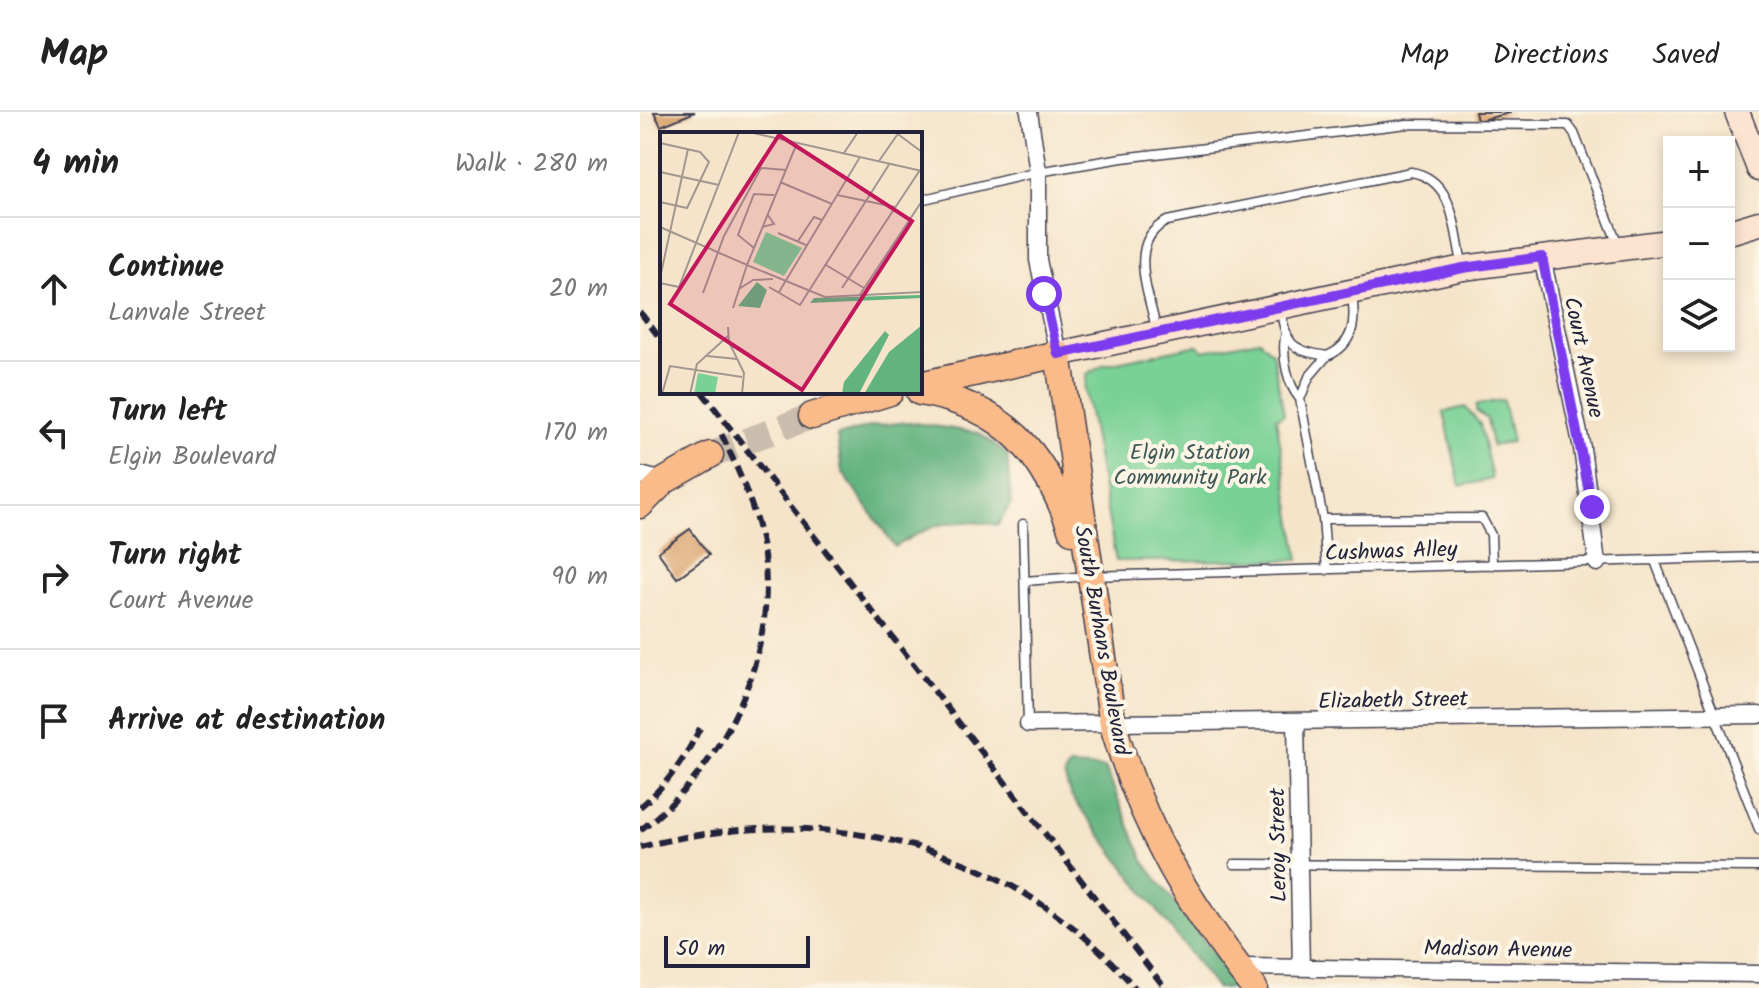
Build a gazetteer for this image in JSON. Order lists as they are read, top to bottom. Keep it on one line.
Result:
{"streets":{"main road":["South Burhans Boulevard"],"street":["Court Avenue","Elizabeth Street","Leroy Street","Madison Avenue"],"lane":["Cushwas Alley"]},"crossings":[["Court Avenue","Cushwas Alley"],["Cushwas Alley","South Burhans Boulevard"],["South Burhans Boulevard","Elizabeth Street"],["South Burhans Boulevard","Madison Avenue"],["Elizabeth Street","Leroy Street"],["Leroy Street","Madison Avenue"]],"parks":["Elgin Station Community Park"],"scale_bar":"50 m","page":{"header":"Map","nav":["Map","Directions","Saved"],"heading":["4 min","Walk · 280 m"],"map_buttons":["+","−"],"list":[["Continue","Lanvale Street","20 m"],["Turn left","Elgin Boulevard","170 m"],["Turn right","Court Avenue","90 m"],"Arrive at destination"],"scale":"50 m"}}
